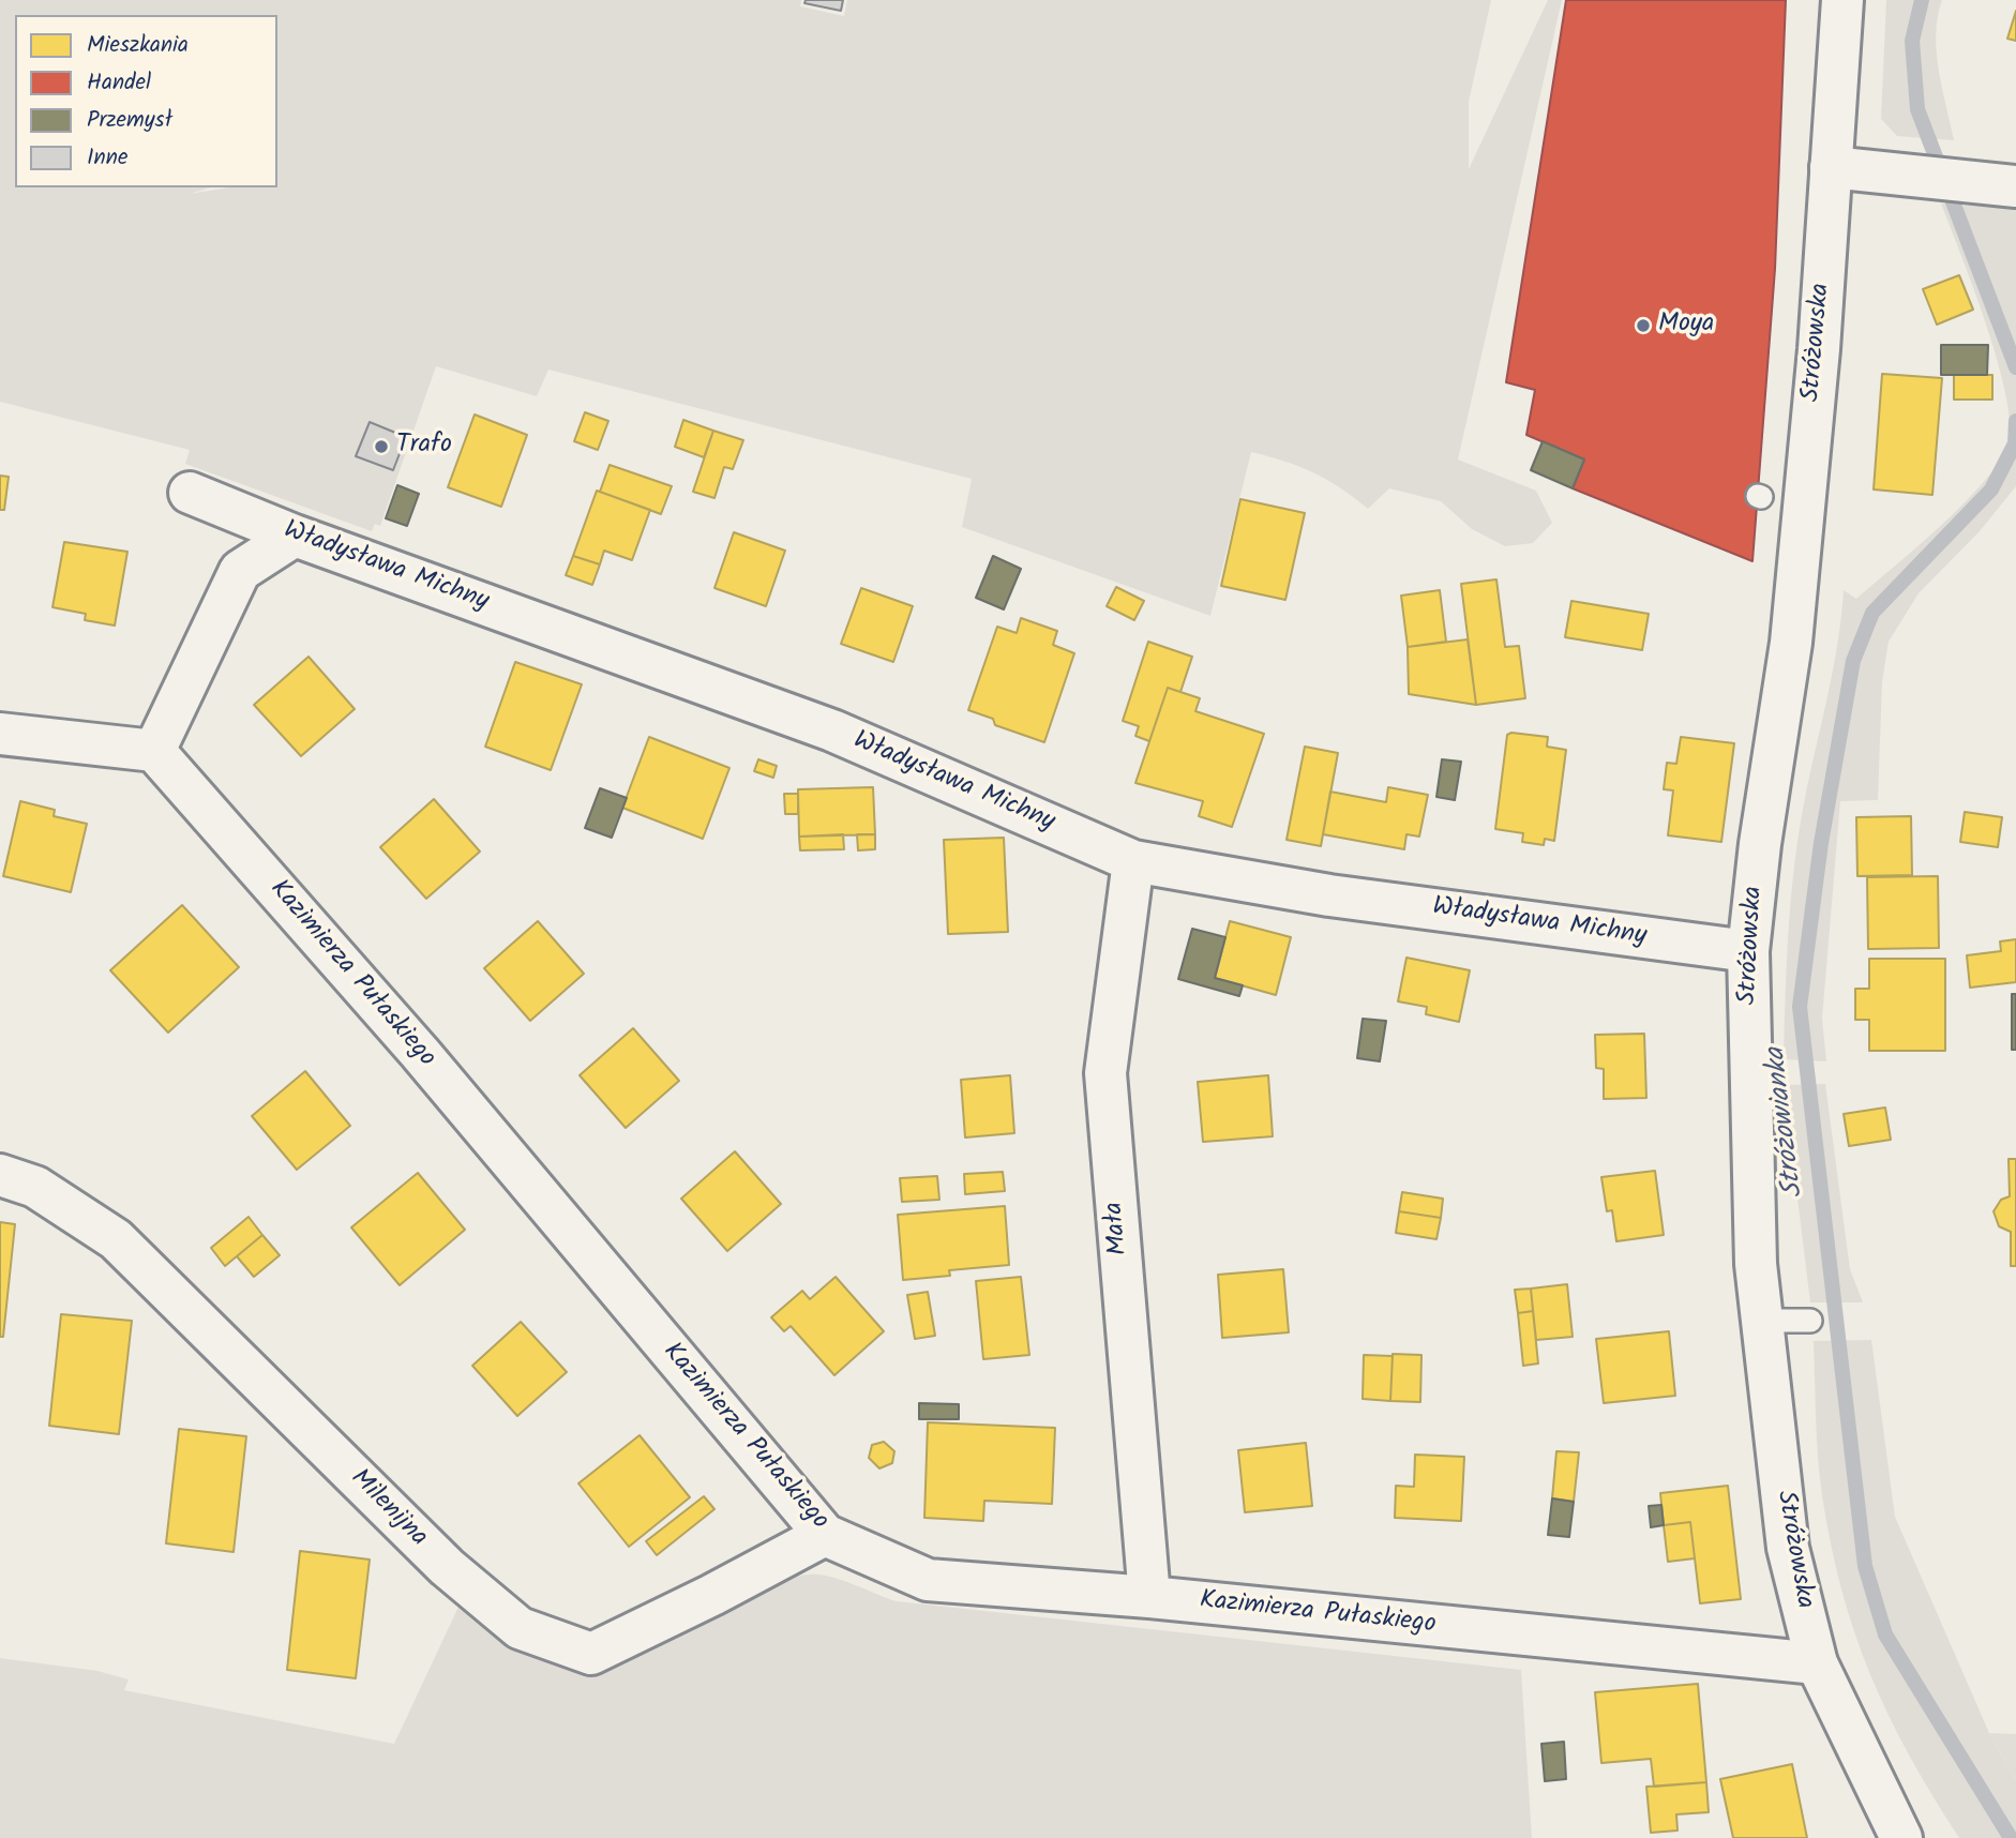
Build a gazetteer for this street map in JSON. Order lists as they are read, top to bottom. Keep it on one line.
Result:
{"streets":{"street":["Stróżowska","Władysława Michny","Kazimierza Pułaskiego","Mała","Milenijna"]},"crossings":[["Stróżowska","Władysława Michny"],["Stróżowska","Kazimierza Pułaskiego"],["Władysława Michny","Mała"],["Kazimierza Pułaskiego","Mała"],["Kazimierza Pułaskiego","Milenijna"]],"water":["Stróżowianka"],"places":["Moya","Trafo"],"legend":["Mieszkania","Handel","Przemysł","Inne"]}
